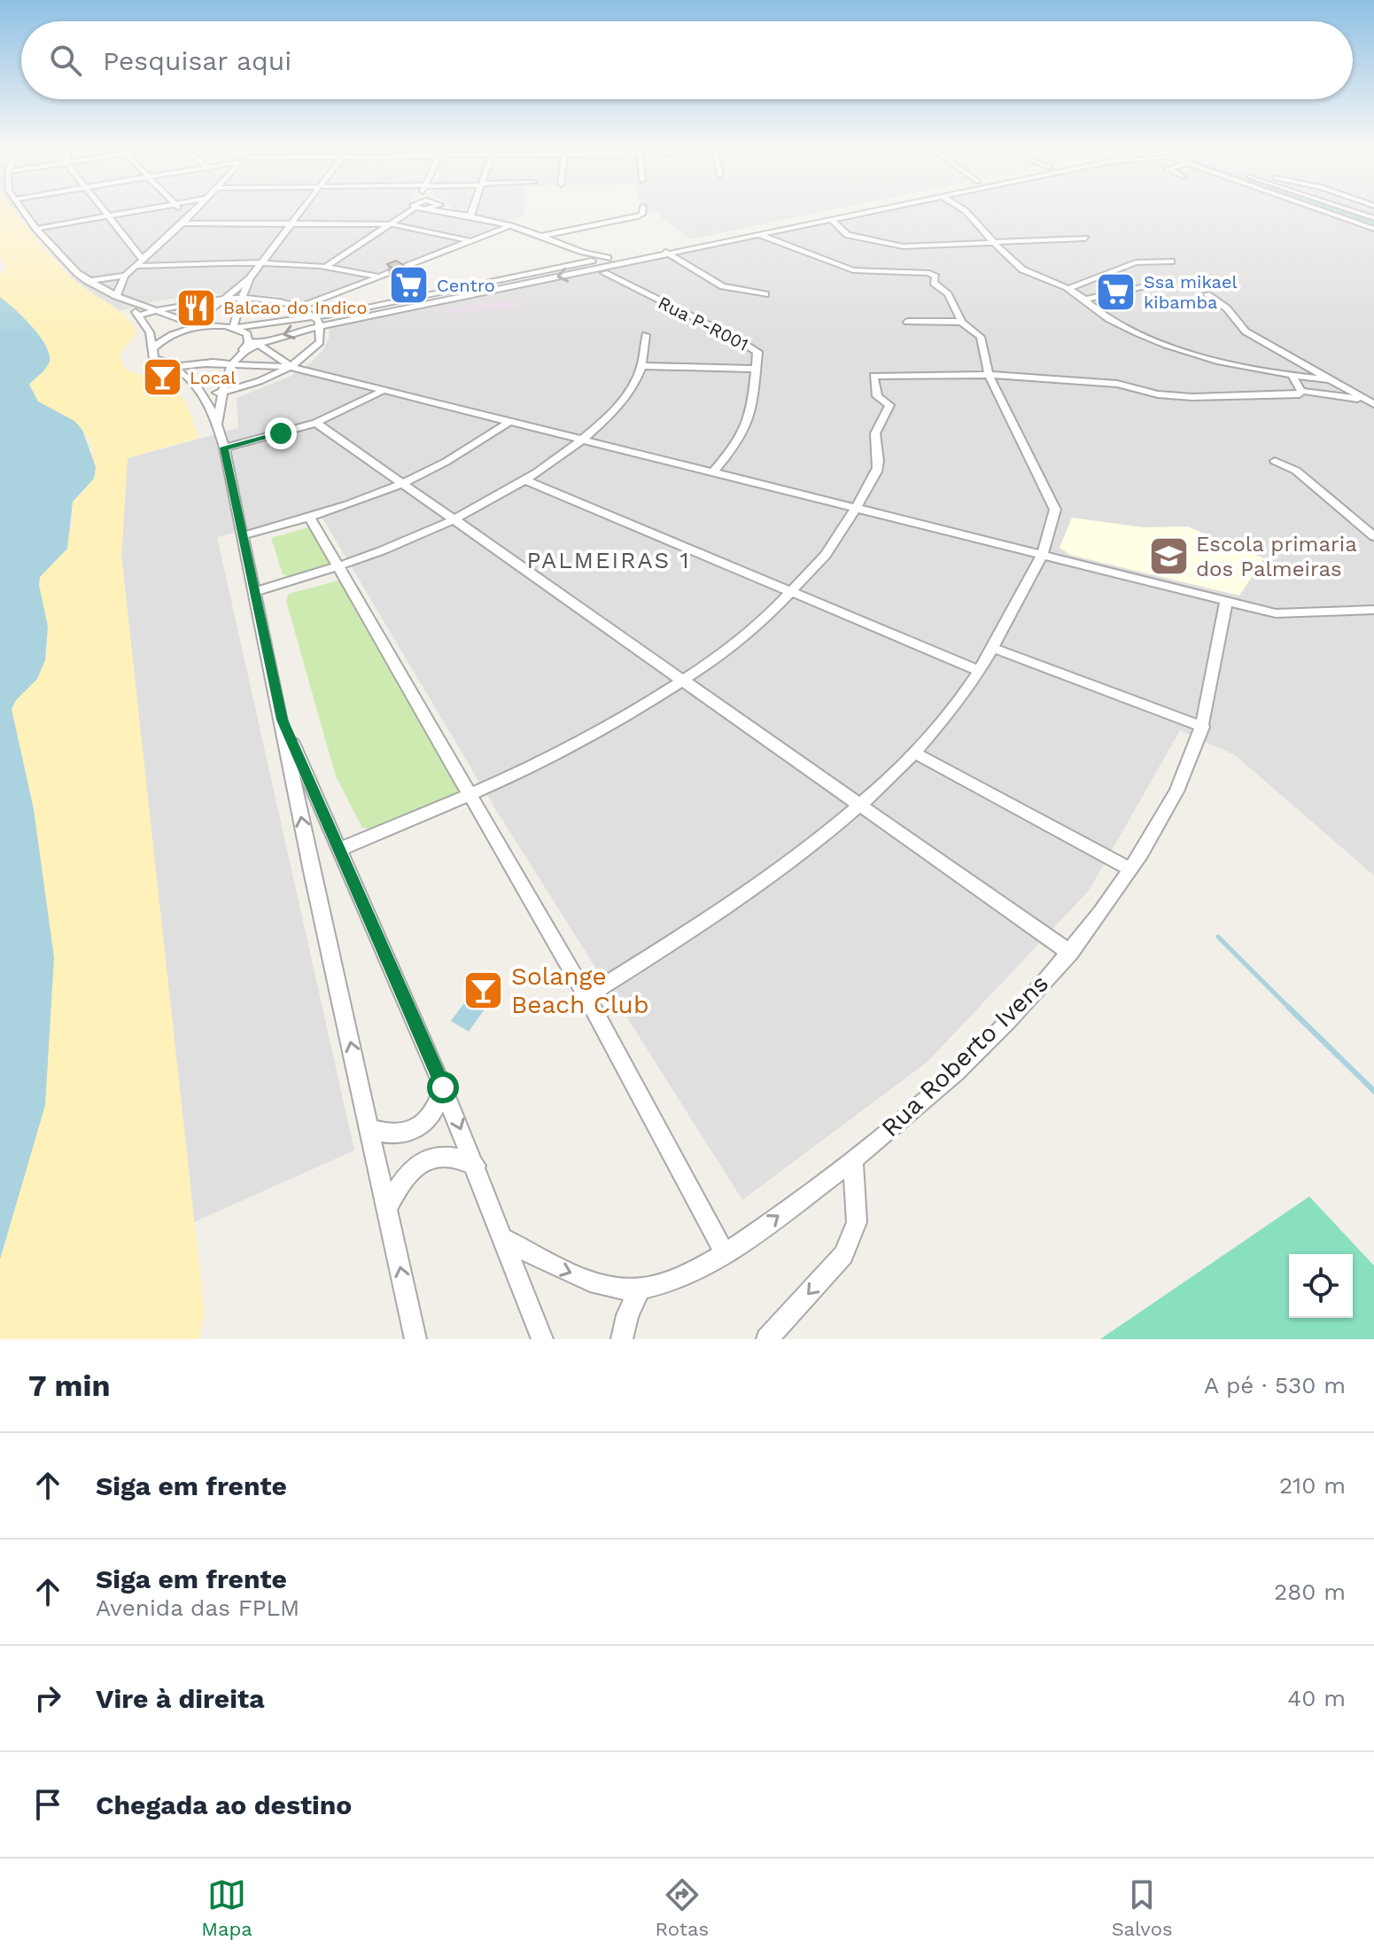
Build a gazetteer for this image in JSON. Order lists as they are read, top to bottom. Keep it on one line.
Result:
{"streets":{"street":["Rua P-R001","Rua Roberto Ivens"]},"districts":["PALMEIRAS 1"],"places":{"supermarket":["Centro","Ssa mikael kibamba"],"restaurant":["Balcao do Indico"],"bar":["Local","Solange Beach Club"],"school or university":["Escola primaria dos Palmeiras"]},"page":{"search":"Pesquisar aqui","heading":["7 min","A pé · 530 m"],"list":[["Siga em frente","210 m"],["Siga em frente","Avenida das FPLM","280 m"],["Vire à direita","40 m"],"Chegada ao destino"],"nav":["Mapa","Rotas","Salvos"]}}
